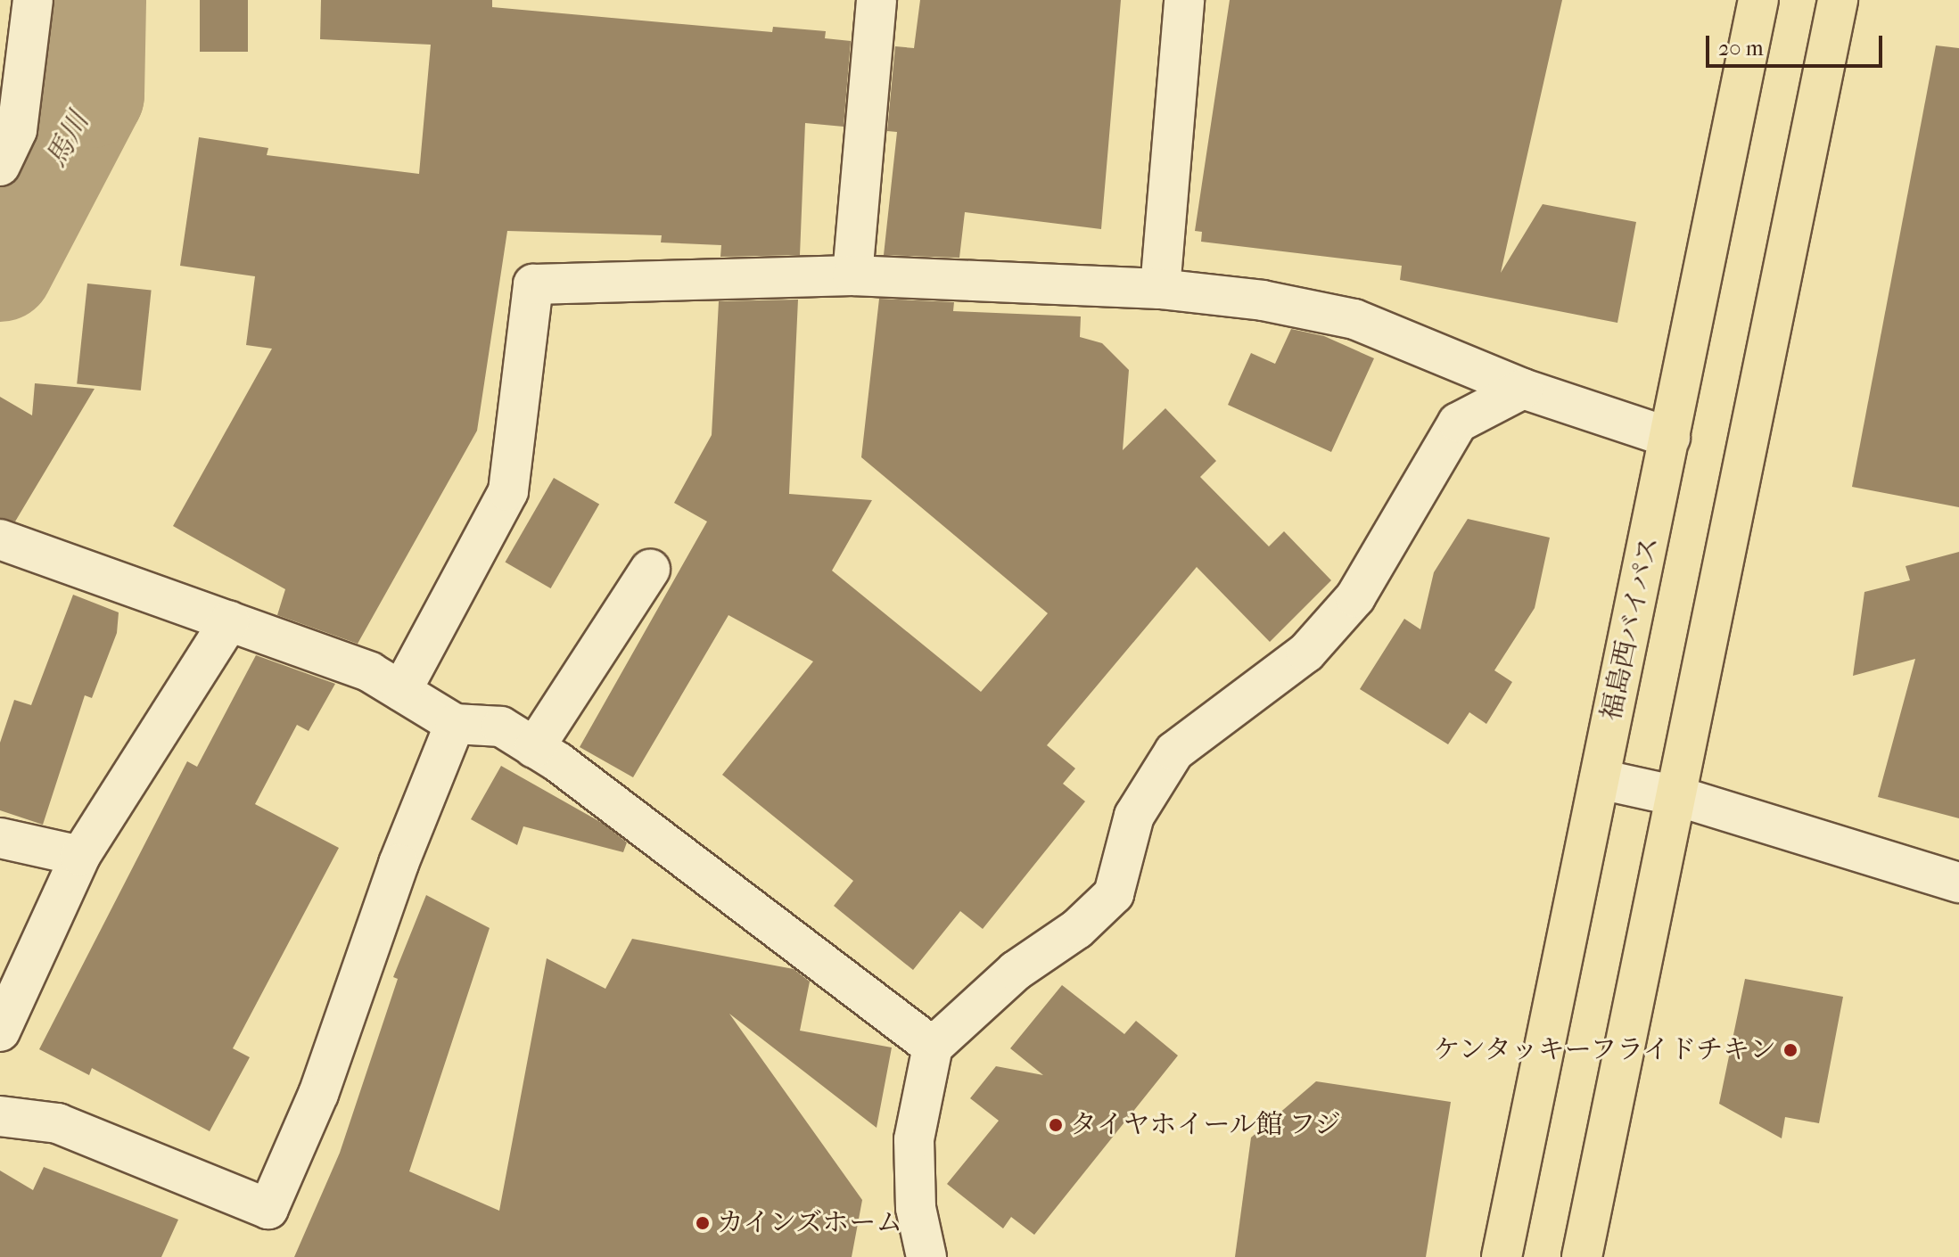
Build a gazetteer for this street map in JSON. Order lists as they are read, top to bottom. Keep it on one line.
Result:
{"streets":{"highway":["福島西バイパス"]},"water":["馬川"],"places":["ケンタッキーフライドチキン","タイヤホイール館 フジ","カインズホーム"],"scale_bar":"20 m"}
